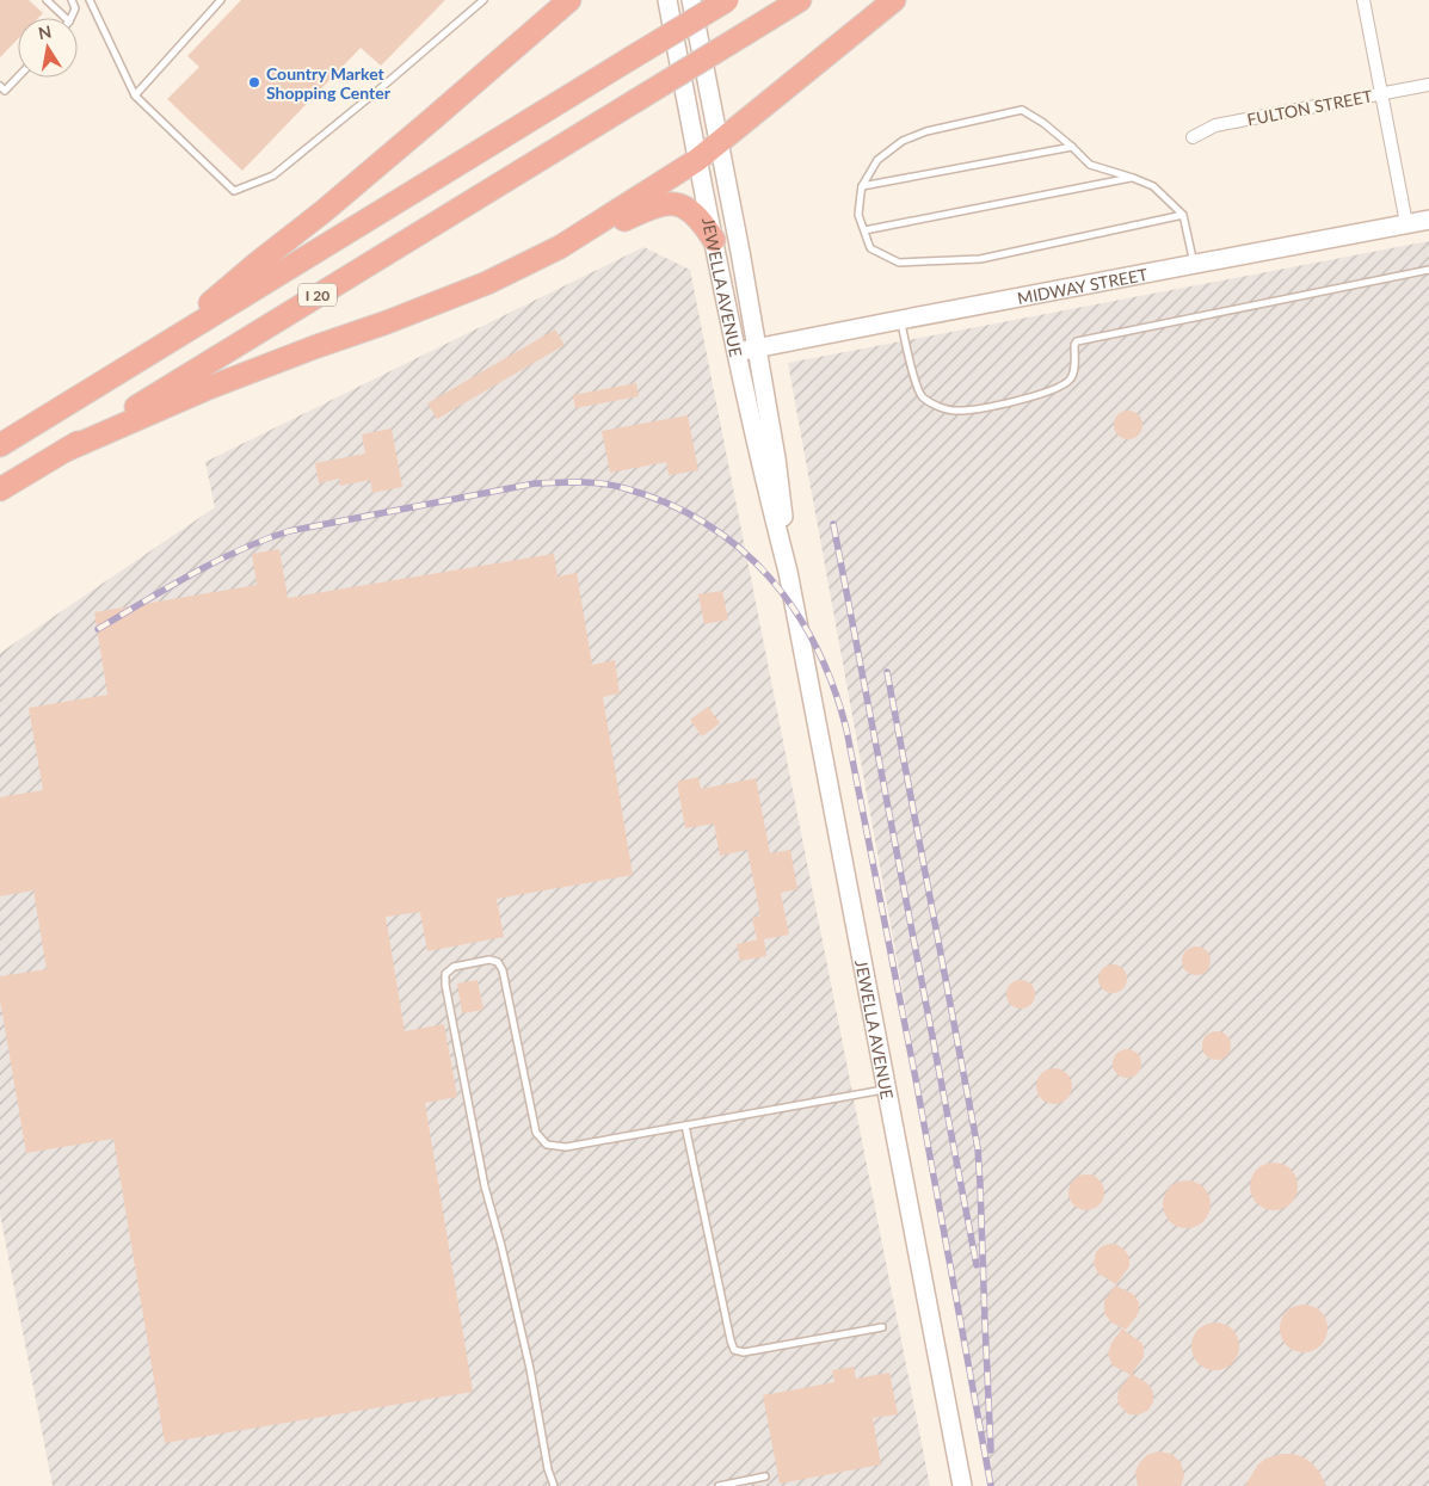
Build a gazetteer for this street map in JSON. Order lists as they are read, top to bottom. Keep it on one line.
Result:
{"streets":{"highway":["I 20"],"main road":["MIDWAY STREET","JEWELLA AVENUE"],"street":["FULTON STREET"]},"crossings":[["MIDWAY STREET","JEWELLA AVENUE"]],"places":["Country Market Shopping Center"],"north":"top"}
